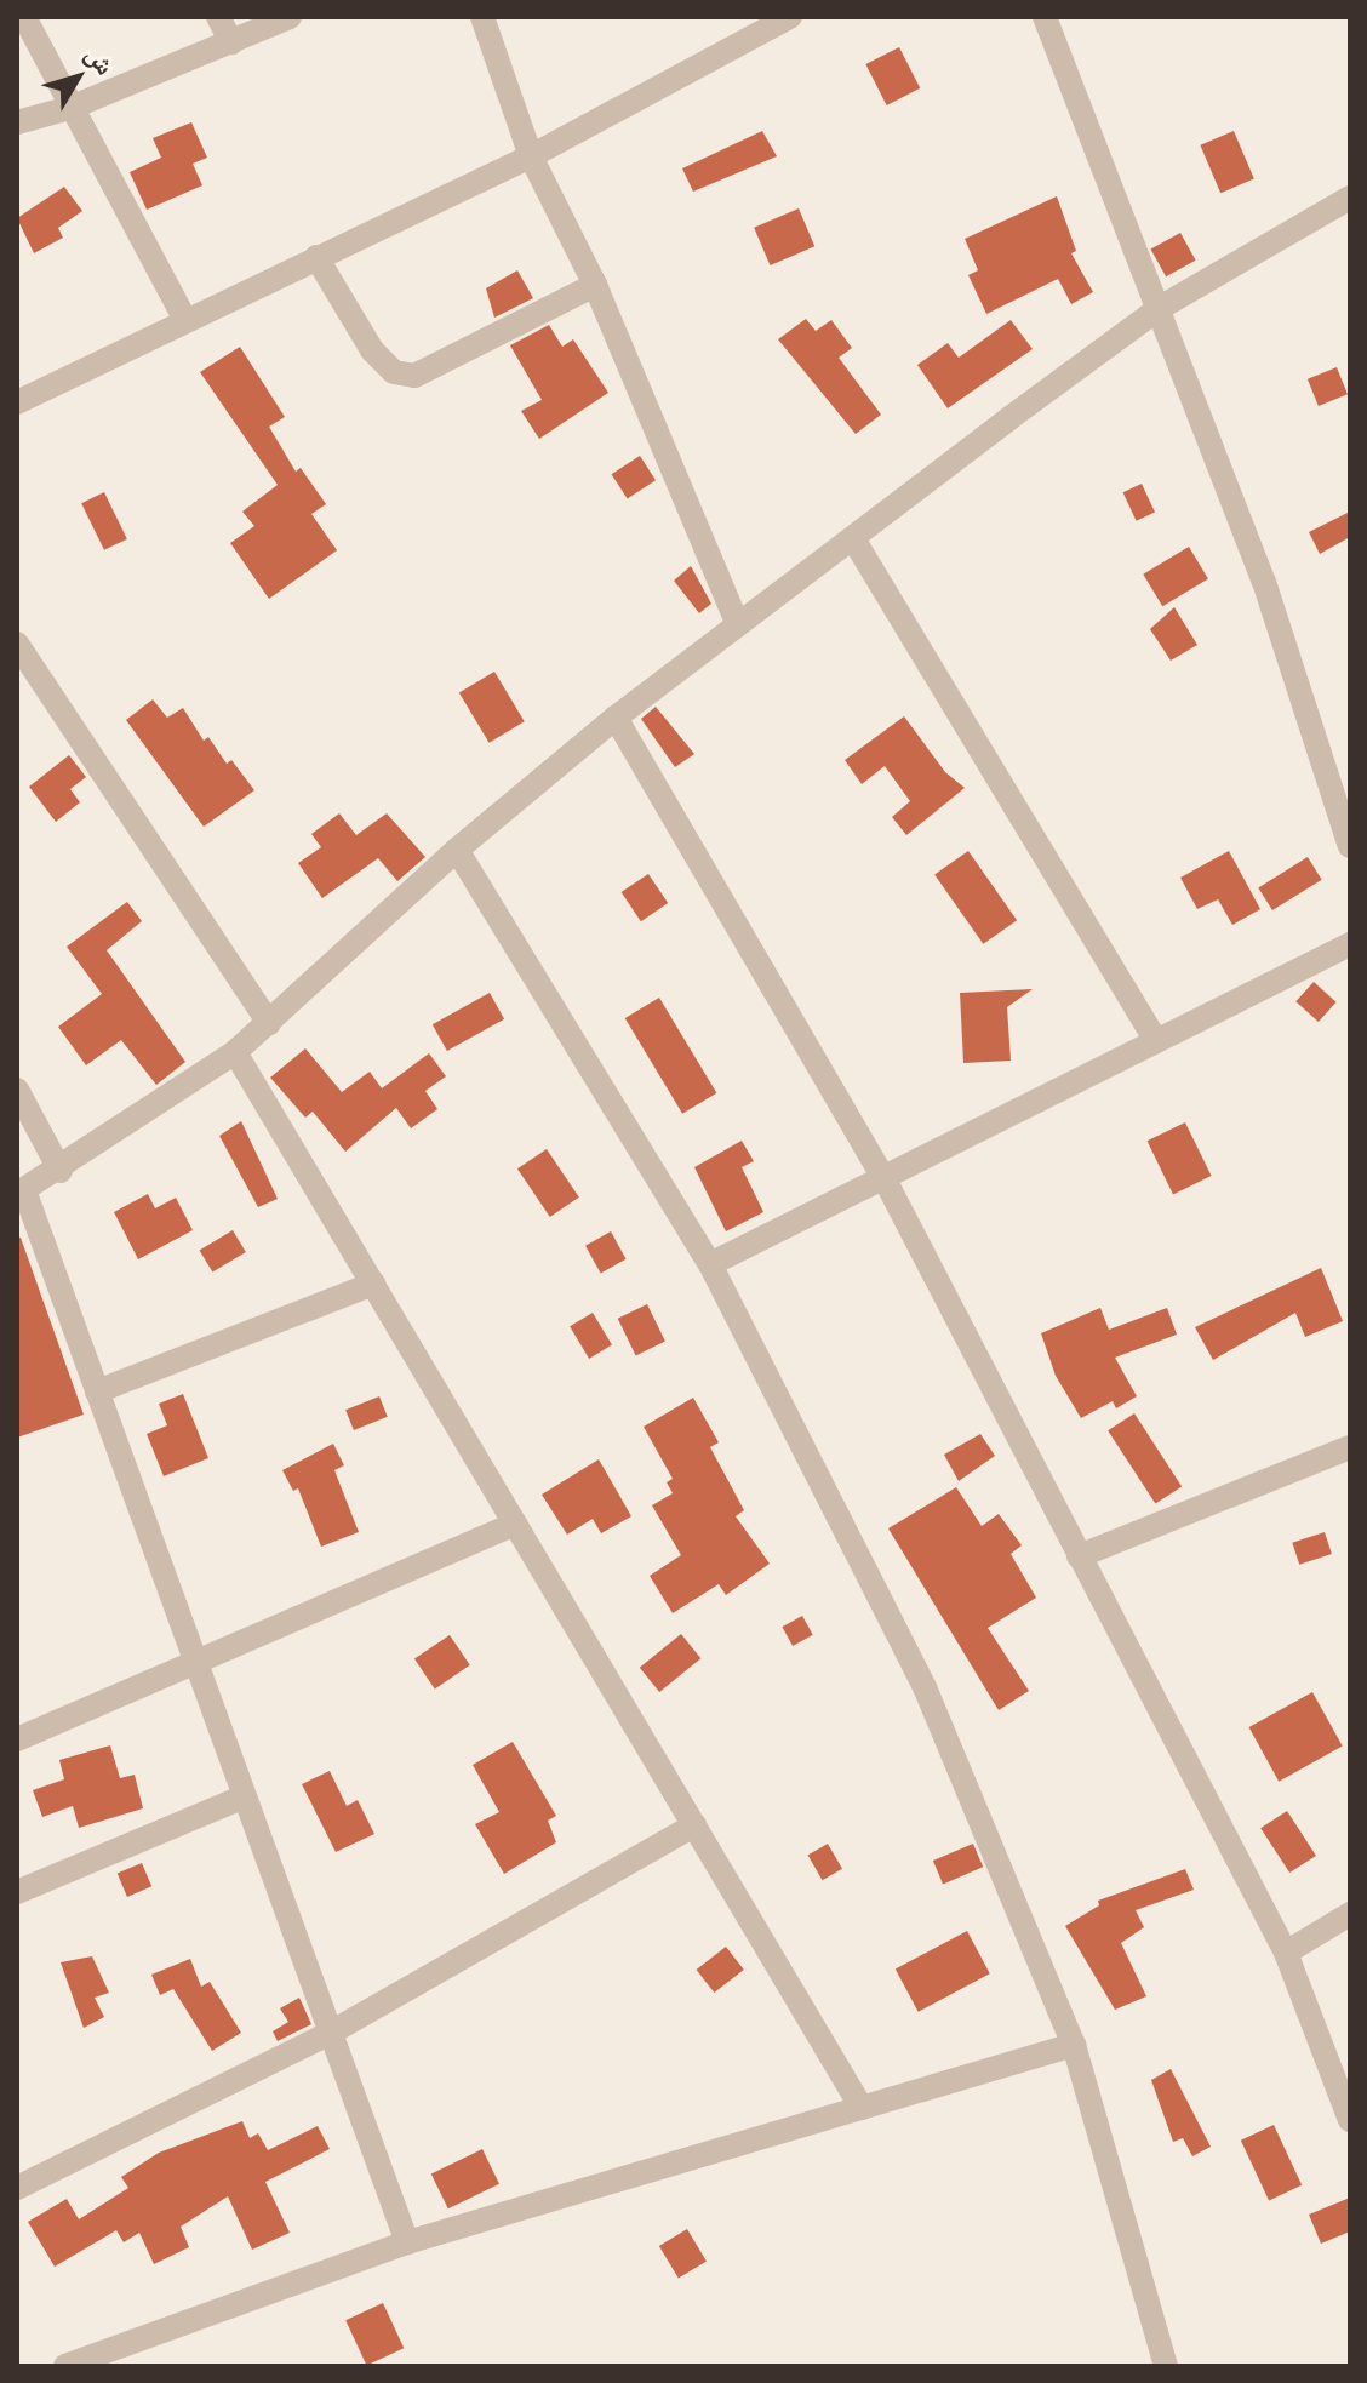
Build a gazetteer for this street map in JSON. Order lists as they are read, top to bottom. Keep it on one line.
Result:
{"north":"top right"}
